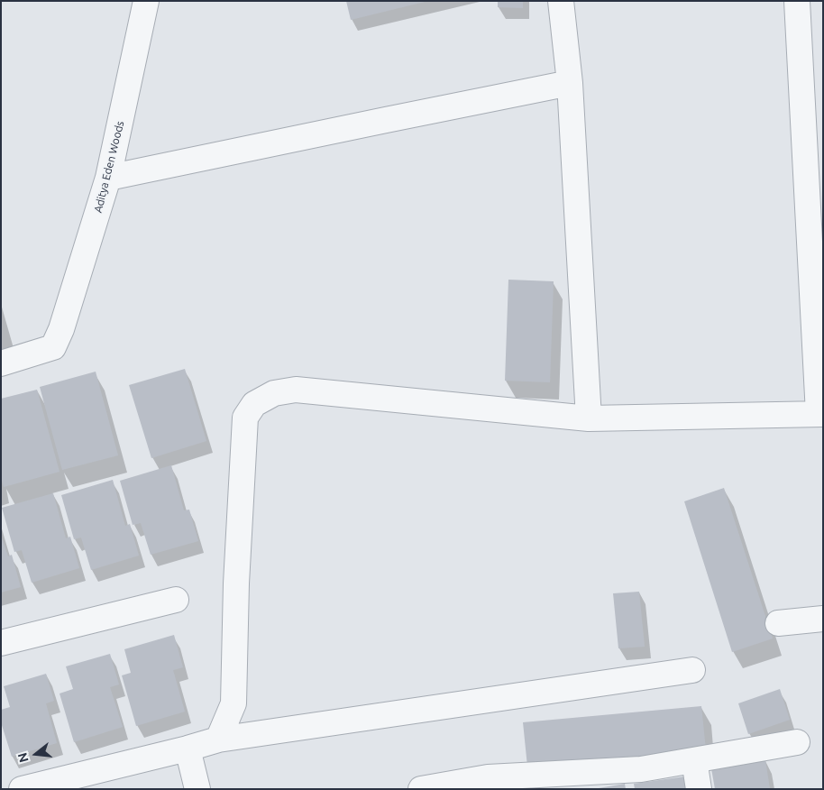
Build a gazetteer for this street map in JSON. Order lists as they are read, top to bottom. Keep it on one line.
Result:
{"streets":{"street":["Aditya Eden Woods"]},"north":"left"}
